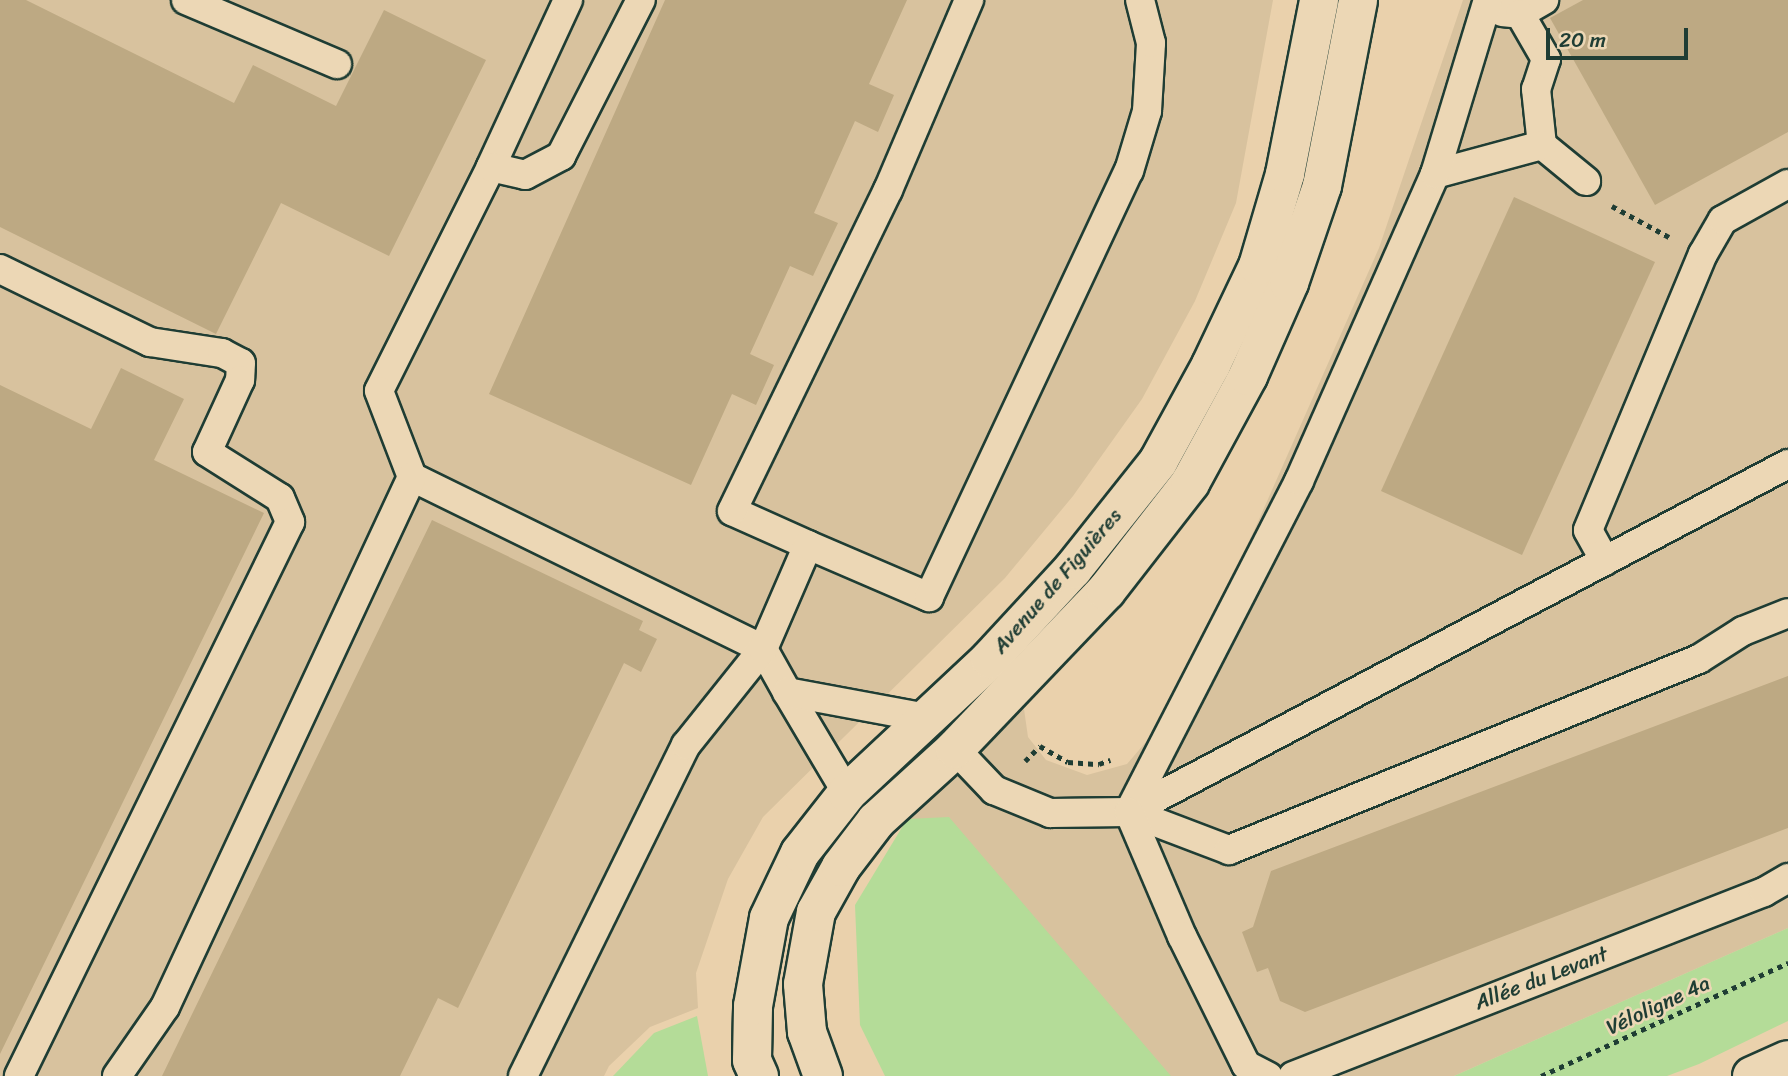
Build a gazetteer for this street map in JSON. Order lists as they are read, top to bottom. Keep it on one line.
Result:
{"streets":{"main road":["Avenue de Figuières"],"lane":["Allée du Levant"],"path":["Véloligne 4a"]},"scale_bar":"20 m"}
